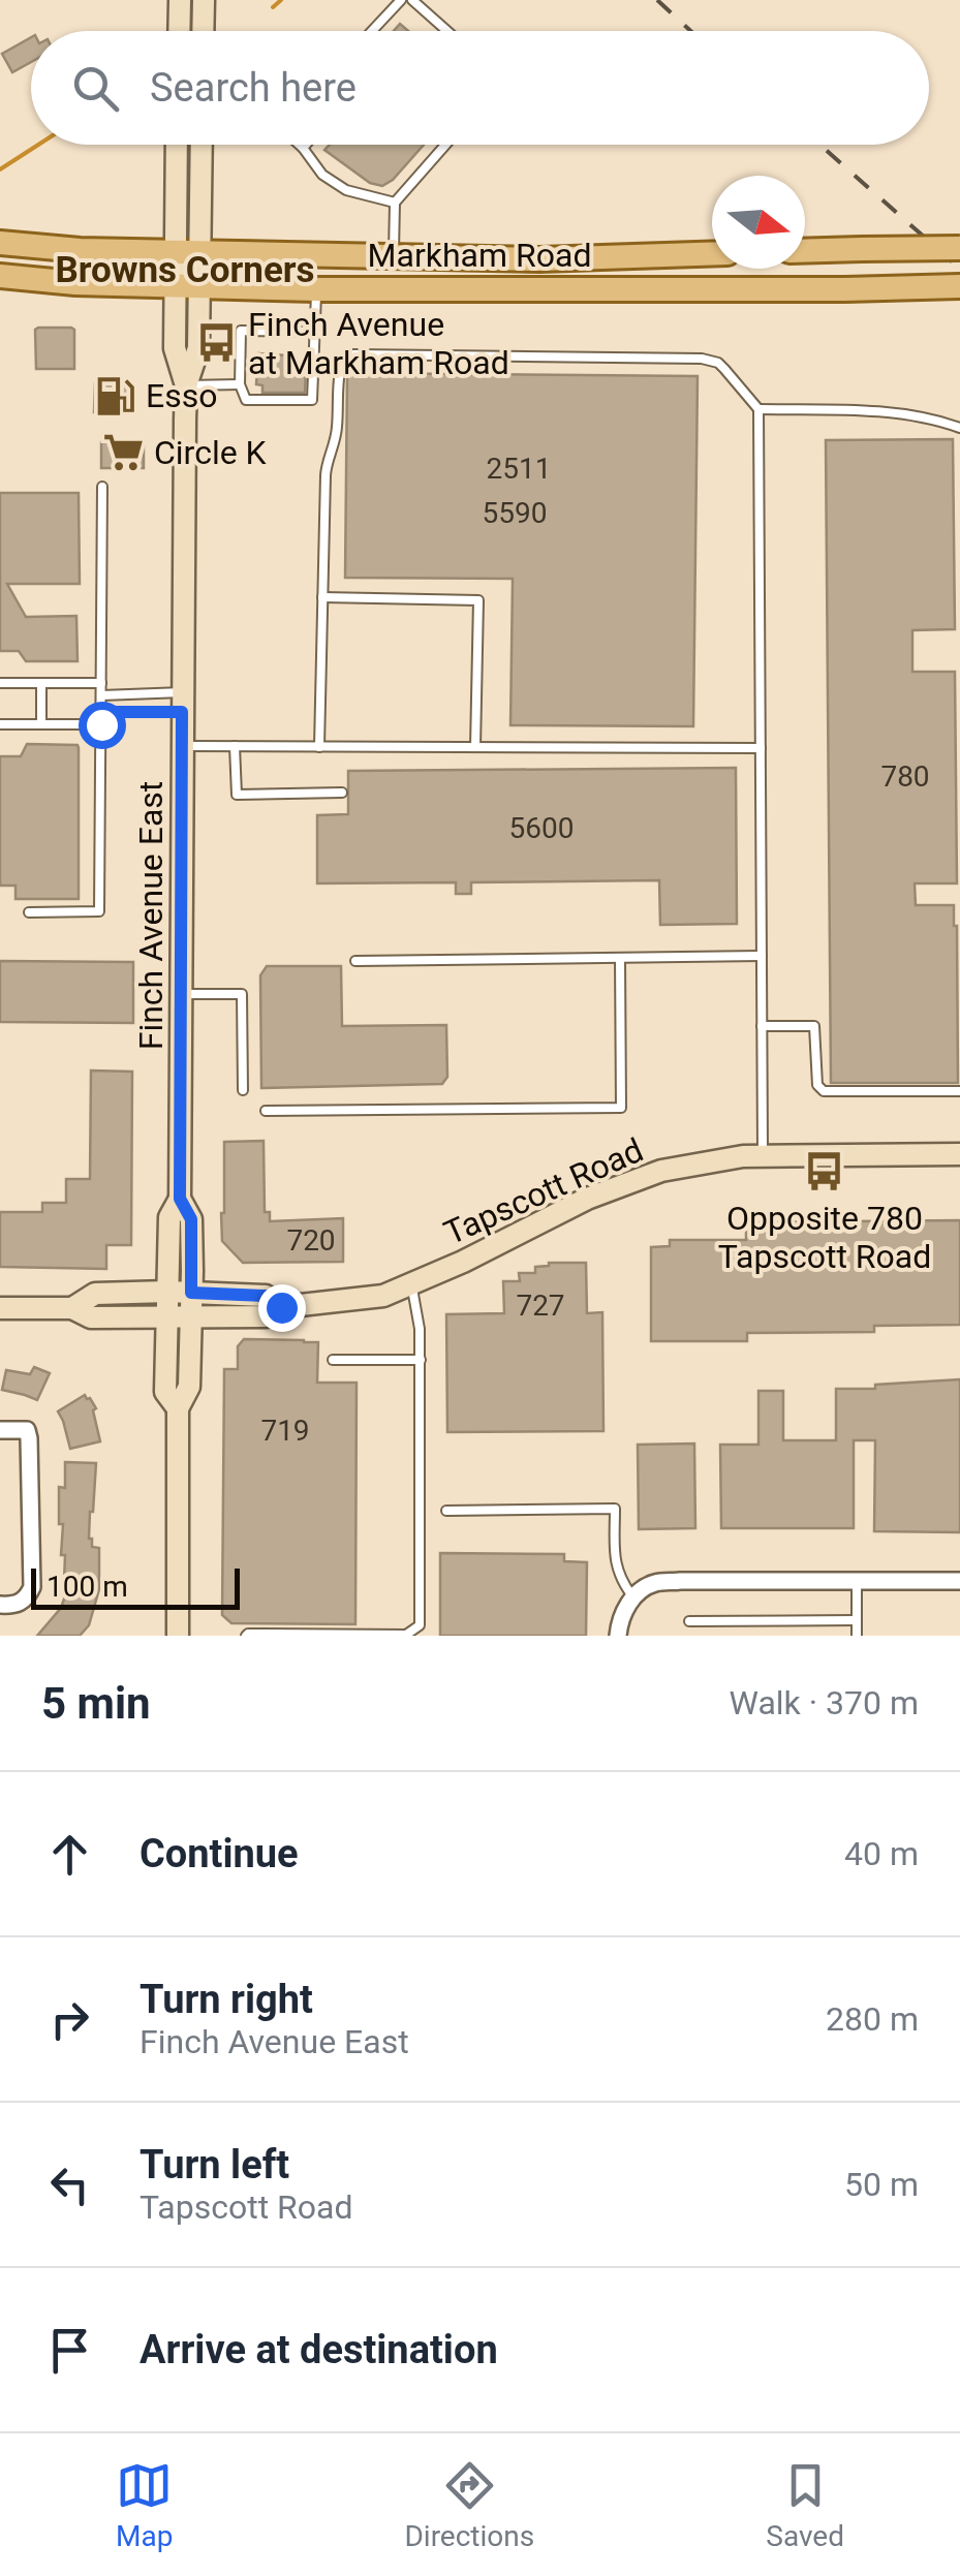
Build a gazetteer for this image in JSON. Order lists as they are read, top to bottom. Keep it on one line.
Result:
{"streets":{"main road":["Markham Road","Finch Avenue East","Tapscott Road"]},"crossings":[["Markham Road","Finch Avenue East"],["Finch Avenue East","Tapscott Road"]],"districts":["Browns Corners"],"places":{"bus stop":["Finch Avenue at Markham Road","Opposite 780 Tapscott Road"],"fuel station":["Esso"],"supermarket":["Circle K"]},"house_numbers":["2511","5590","780","5600","720","727","719"],"scale_bar":"100 m","north":"right","page":{"search":"Search here","scale":"100 m","heading":["5 min","Walk · 370 m"],"list":[["Continue","40 m"],["Turn right","Finch Avenue East","280 m"],["Turn left","Tapscott Road","50 m"],"Arrive at destination"],"nav":["Map","Directions","Saved"]}}
